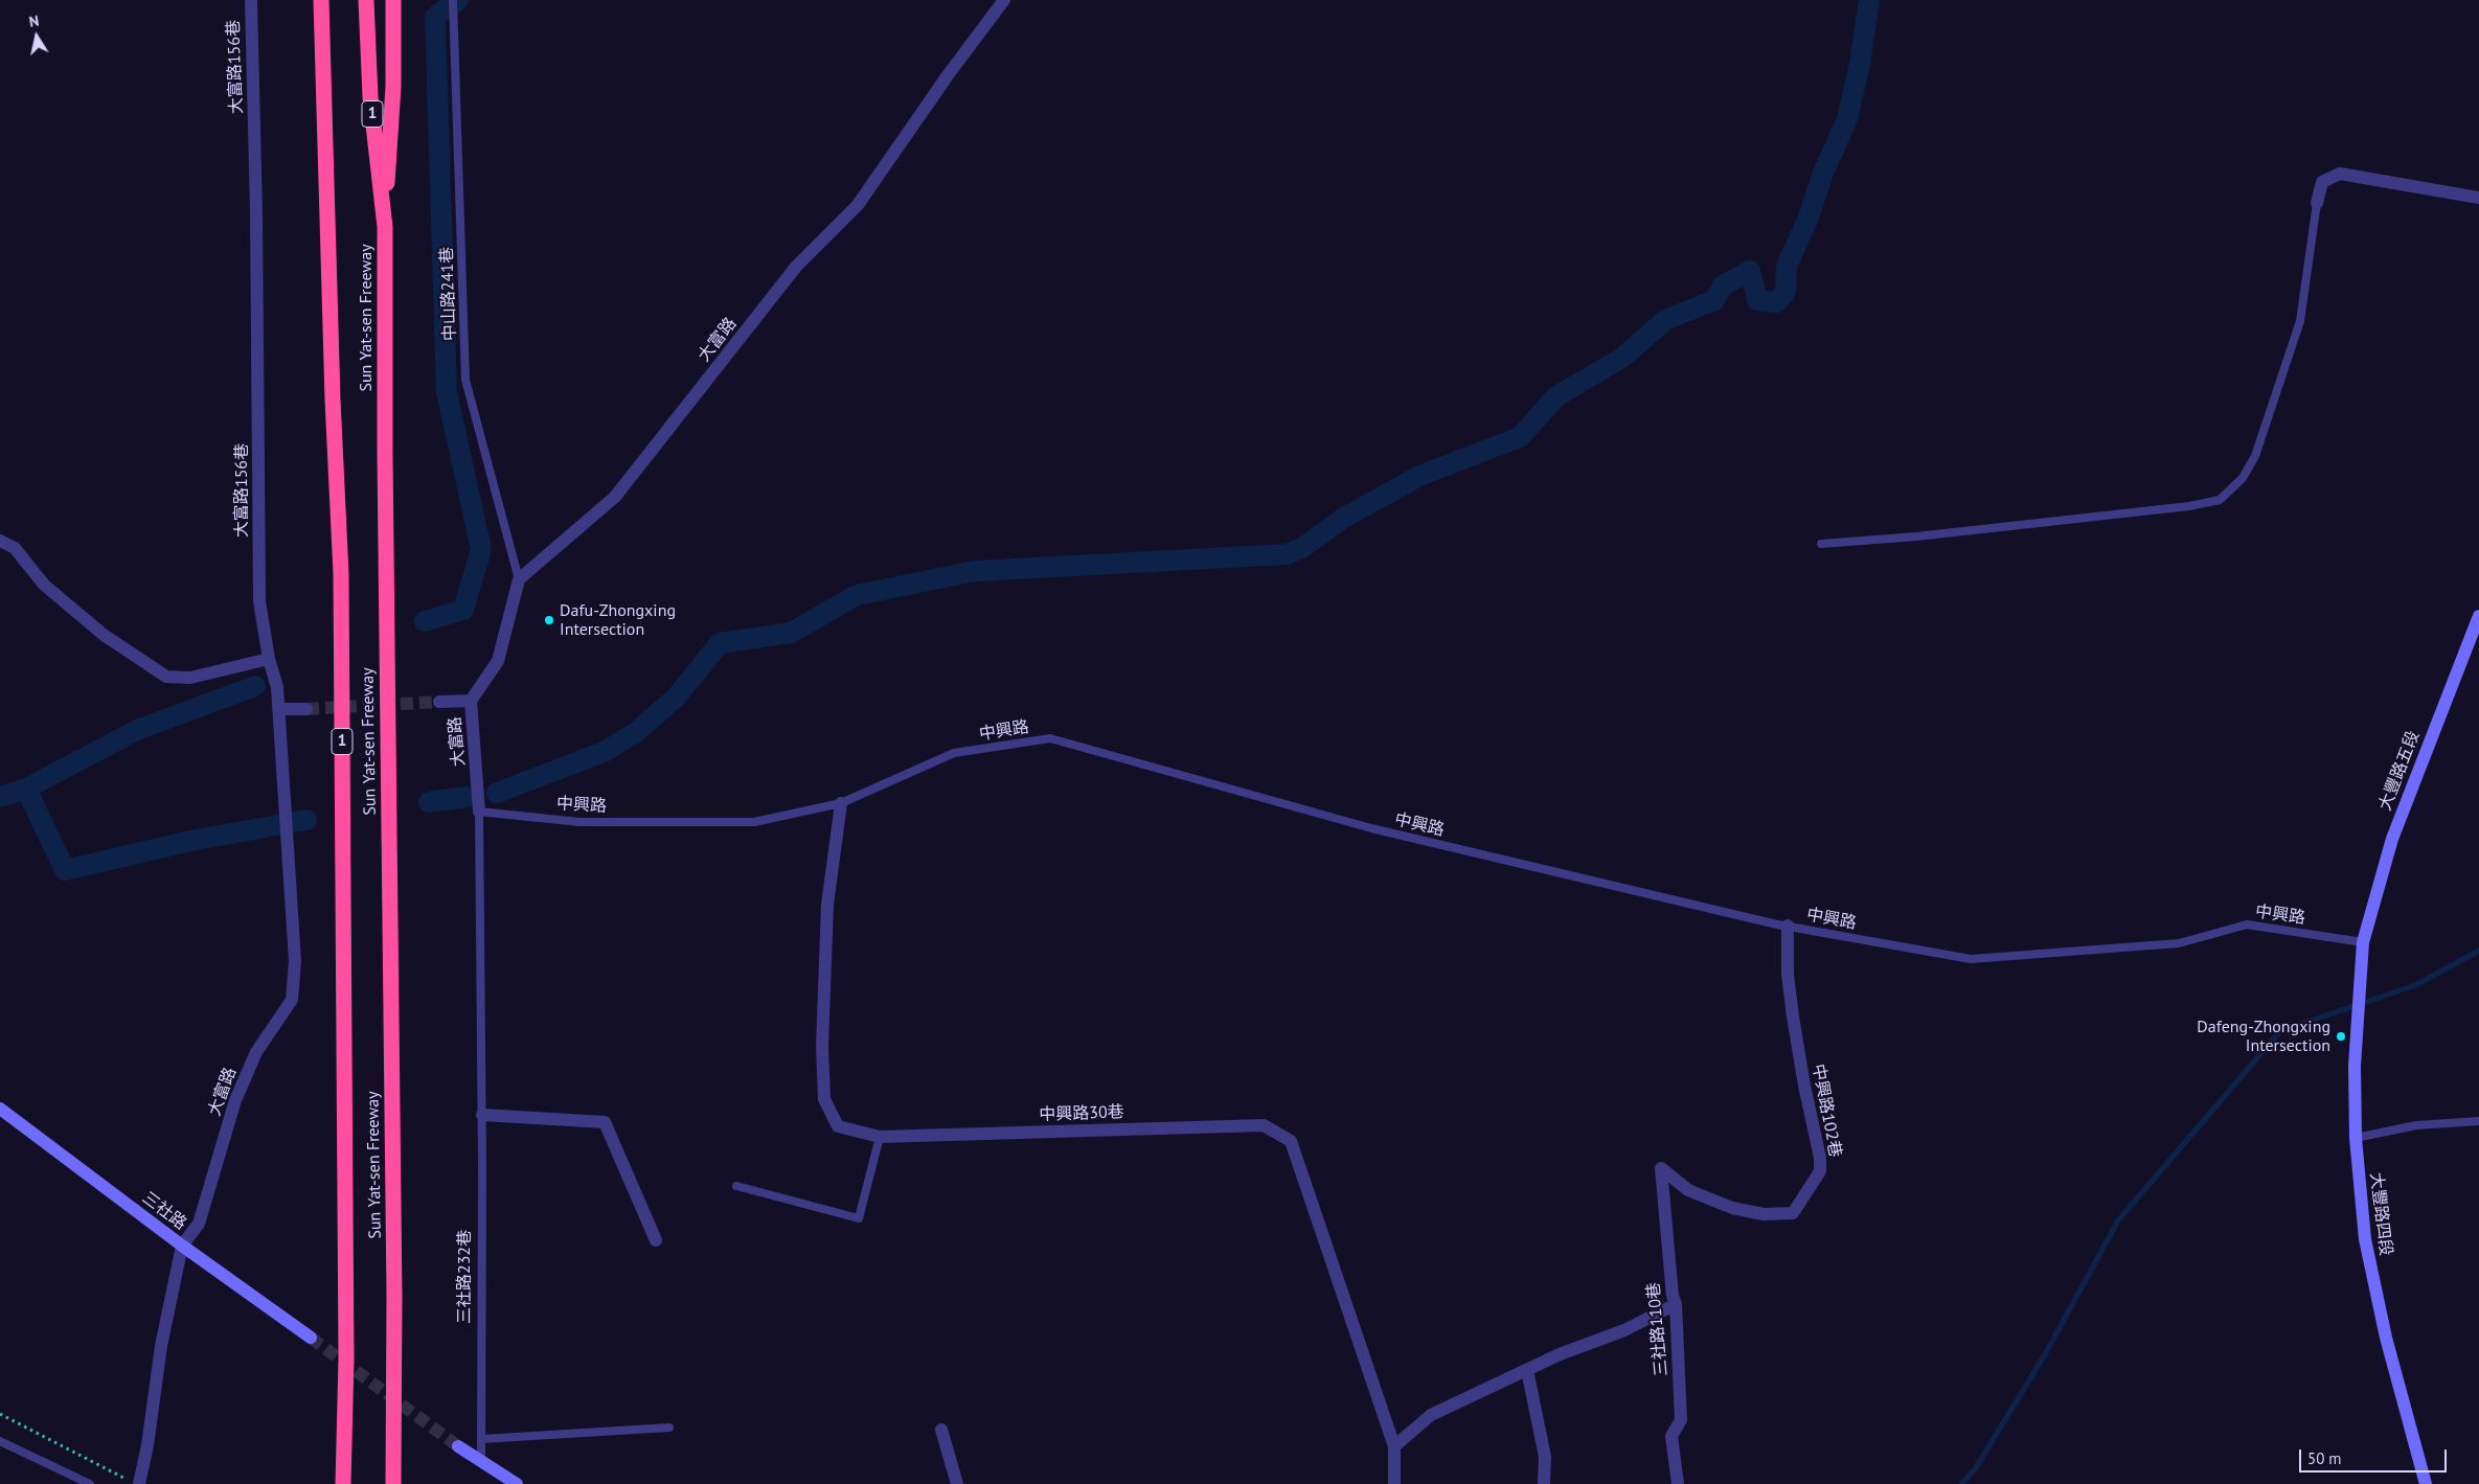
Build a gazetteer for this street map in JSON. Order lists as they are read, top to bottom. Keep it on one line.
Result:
{"streets":{"highway":["1","Sun Yat-sen Freeway"],"street":["大富路156巷","大富路","大豐路五段","中興路102巷","中興路30巷","三社路","大豐路四段","三社路110巷"],"lane":["中山路241巷","中興路","三社路232巷"]},"crossings":[["大富路156巷","大富路"],["中山路241巷","大富路"],["大富路","中興路"],["大富路","三社路"],["大富路","三社路232巷"],["中興路","大豐路五段"],["中興路","中興路102巷"],["中興路","中興路30巷"],["中興路","大豐路四段"],["中興路","三社路232巷"],["大豐路五段","大豐路四段"],["中興路102巷","三社路110巷"]],"places":["Dafu-Zhongxing Intersection","Dafeng-Zhongxing Intersection"],"scale_bar":"50 m","north":"top"}
